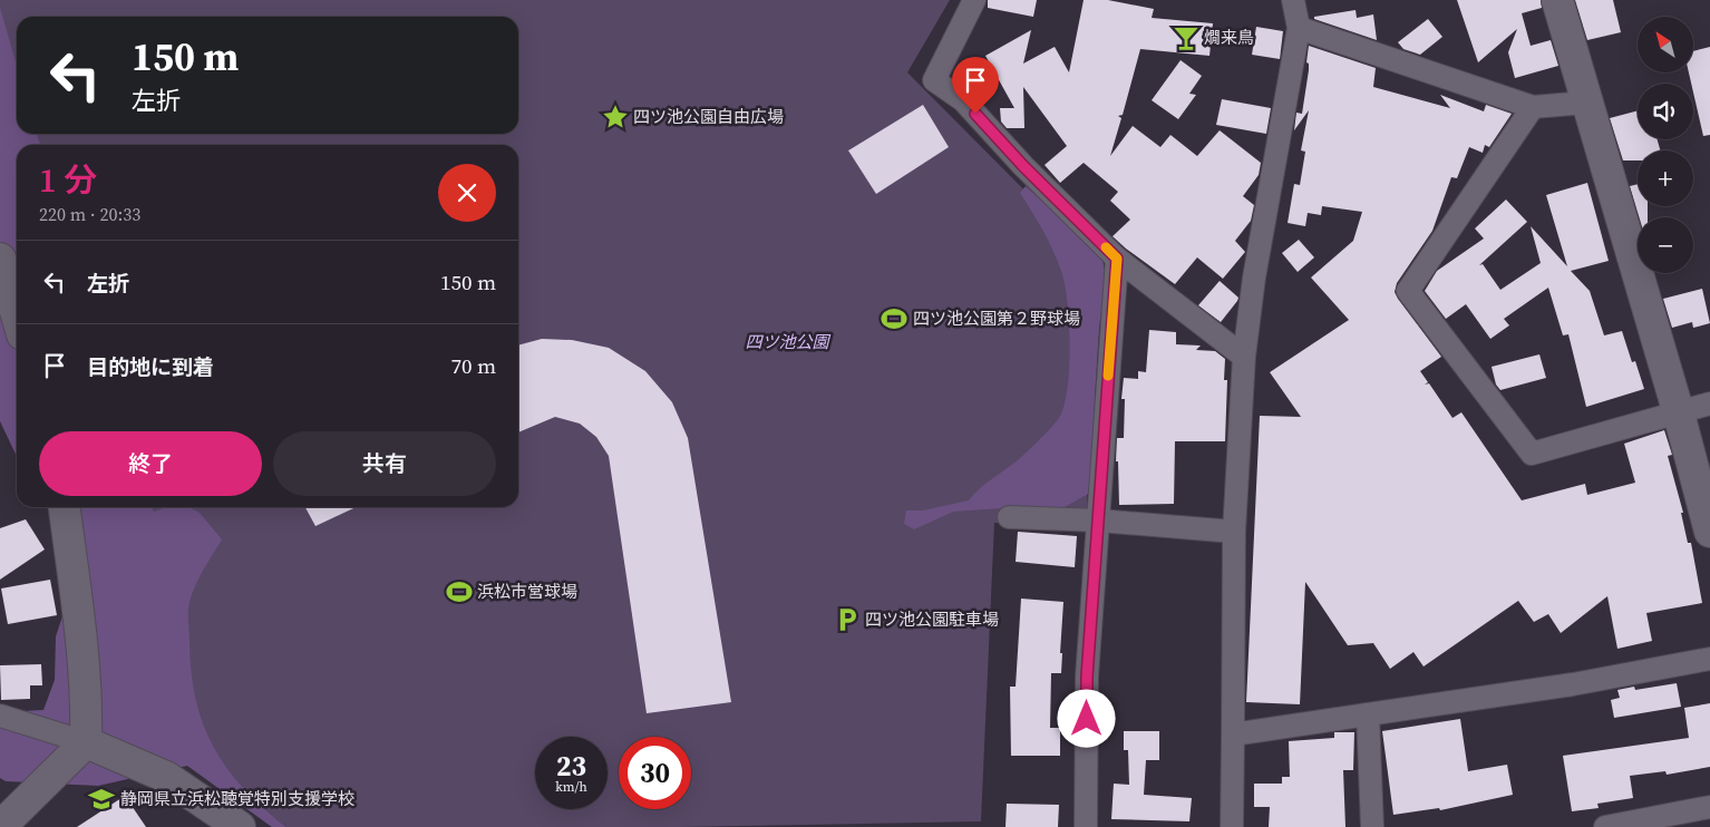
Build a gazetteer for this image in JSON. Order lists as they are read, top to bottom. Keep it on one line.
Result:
{"parks":["四ツ池公園"],"places":{"bar":["燗来鳥"],"place":["四ツ池公園自由広場"],"sports":["四ツ池公園第２野球場","浜松市営球場"],"parking":["四ツ池公園駐車場"],"school or university":["静岡県立浜松聴覚特別支援学校"]},"north":"top left","page":{"map_buttons":["+","−"],"turn":["150 m","左折"],"heading":["1 分","220 m · 20:33"],"list":[{"name":"左折","value":"150 m"},{"name":"目的地に到着","value":"70 m"}],"buttons":["終了","共有"],"speed":"23 km/h","limit":"30"}}
